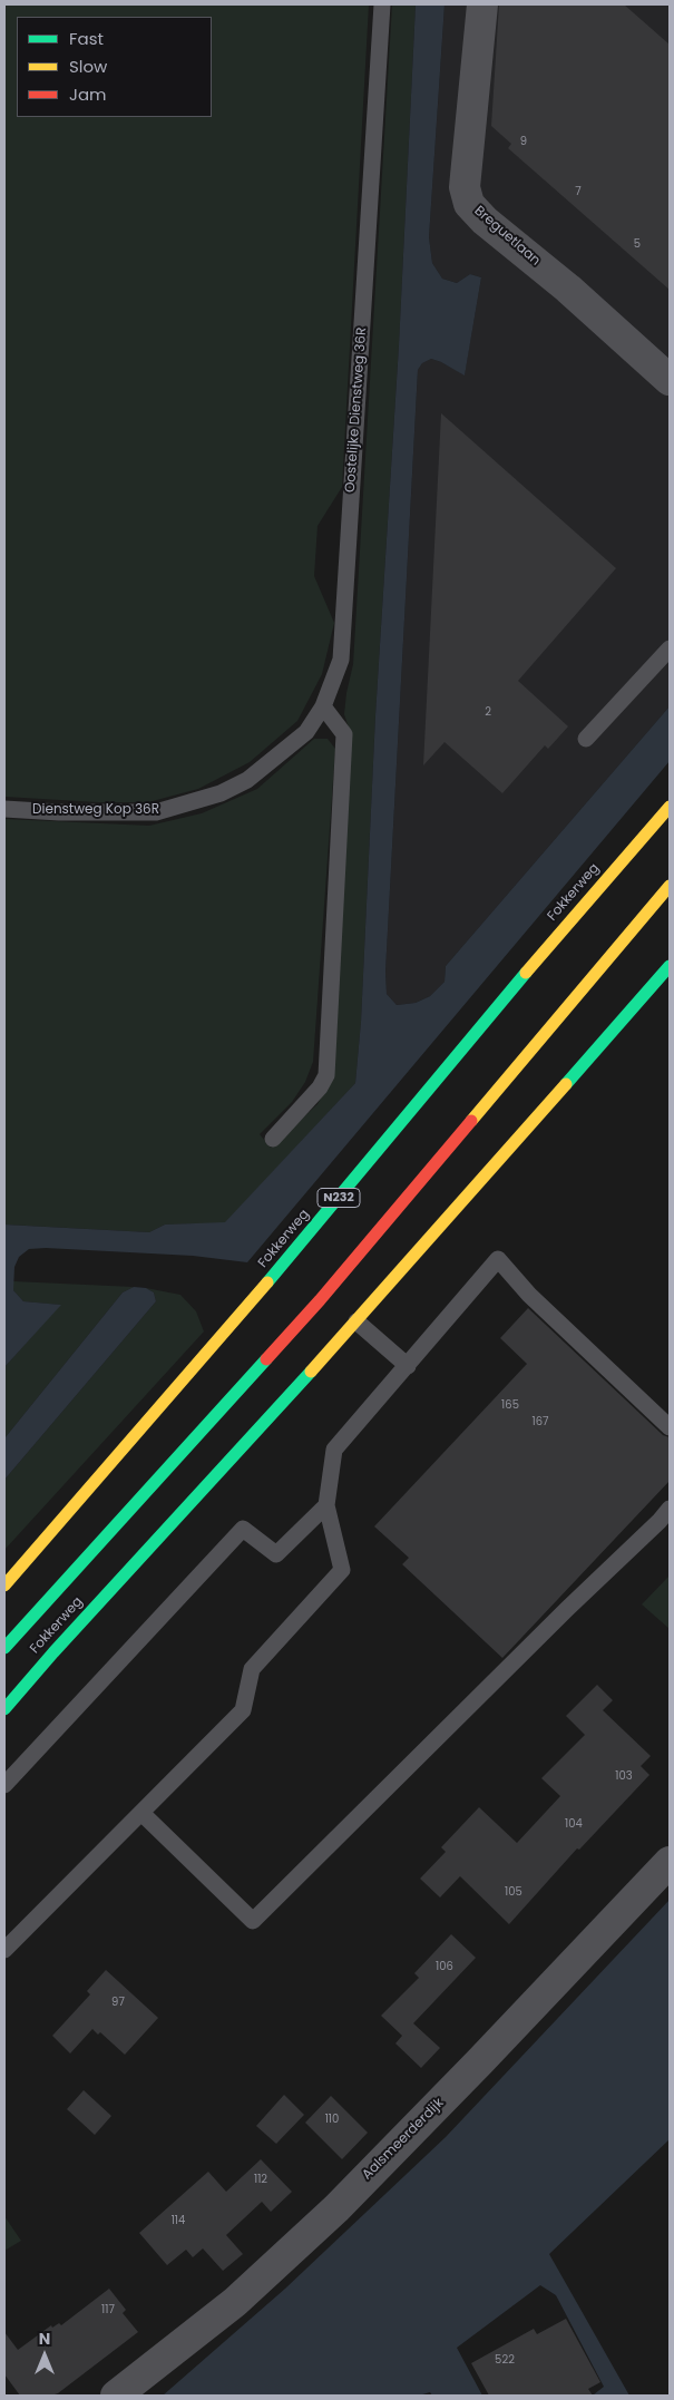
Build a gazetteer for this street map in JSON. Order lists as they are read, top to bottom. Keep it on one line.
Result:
{"streets":{"main road":["Fokkerweg","N232"],"street":["Breguetlaan","Aalsmeerderdijk"],"lane":["Oostelijke Dienstweg 36R","Dienstweg Kop 36R"]},"crossings":[["Oostelijke Dienstweg 36R","Dienstweg Kop 36R"]],"house_numbers":["9","7","5","2","165","167","103","104","105","106","97","110","112","114","117","522"],"legend":["Fast","Slow","Jam"],"north":"top"}
